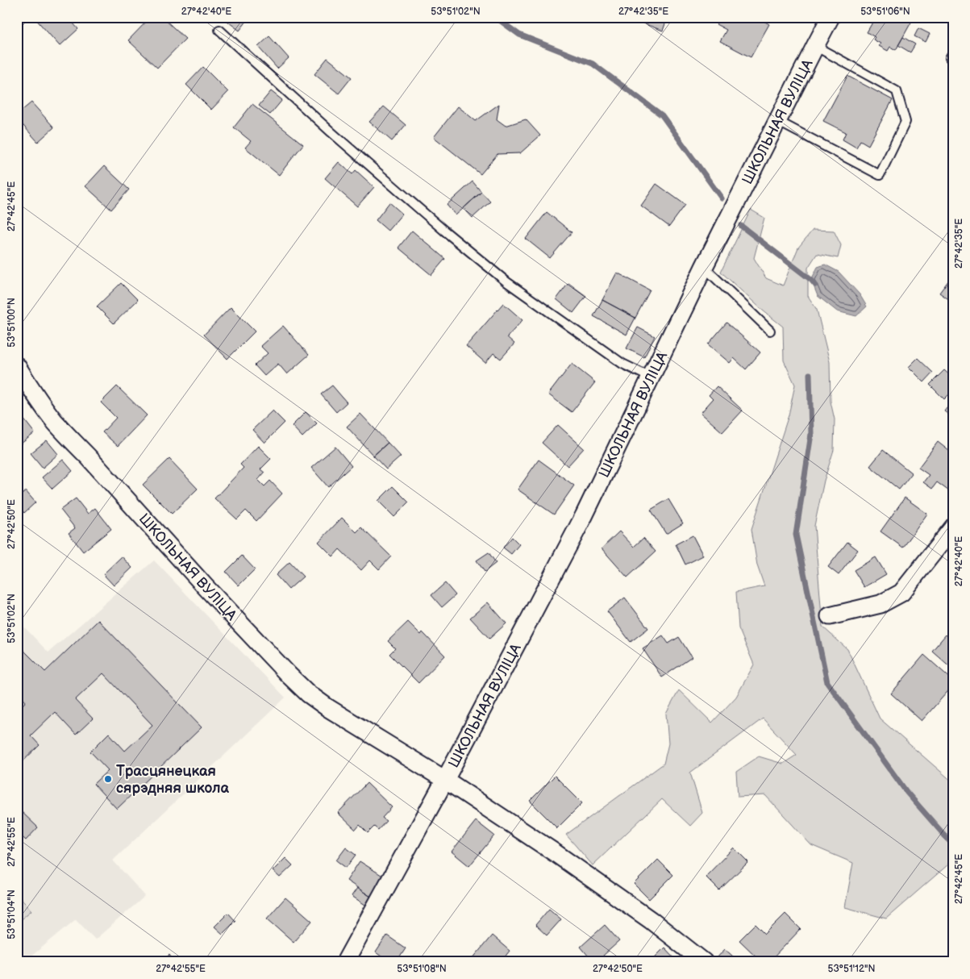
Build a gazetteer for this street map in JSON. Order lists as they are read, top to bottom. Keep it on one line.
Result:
{"streets":{"street":["ШКОЛЬНАЯ ВУЛІЦА"]},"places":["Трасцянецкая сярэдняя школа"],"coordinates":["27°42'40\"E","53°51'02\"N","27°42'35\"E","53°51'06\"N","27°42'45\"E","53°51'00\"N","27°42'50\"E","27°42'55\"E","53°51'04\"N","53°51'08\"N","53°51'12\"N"]}
